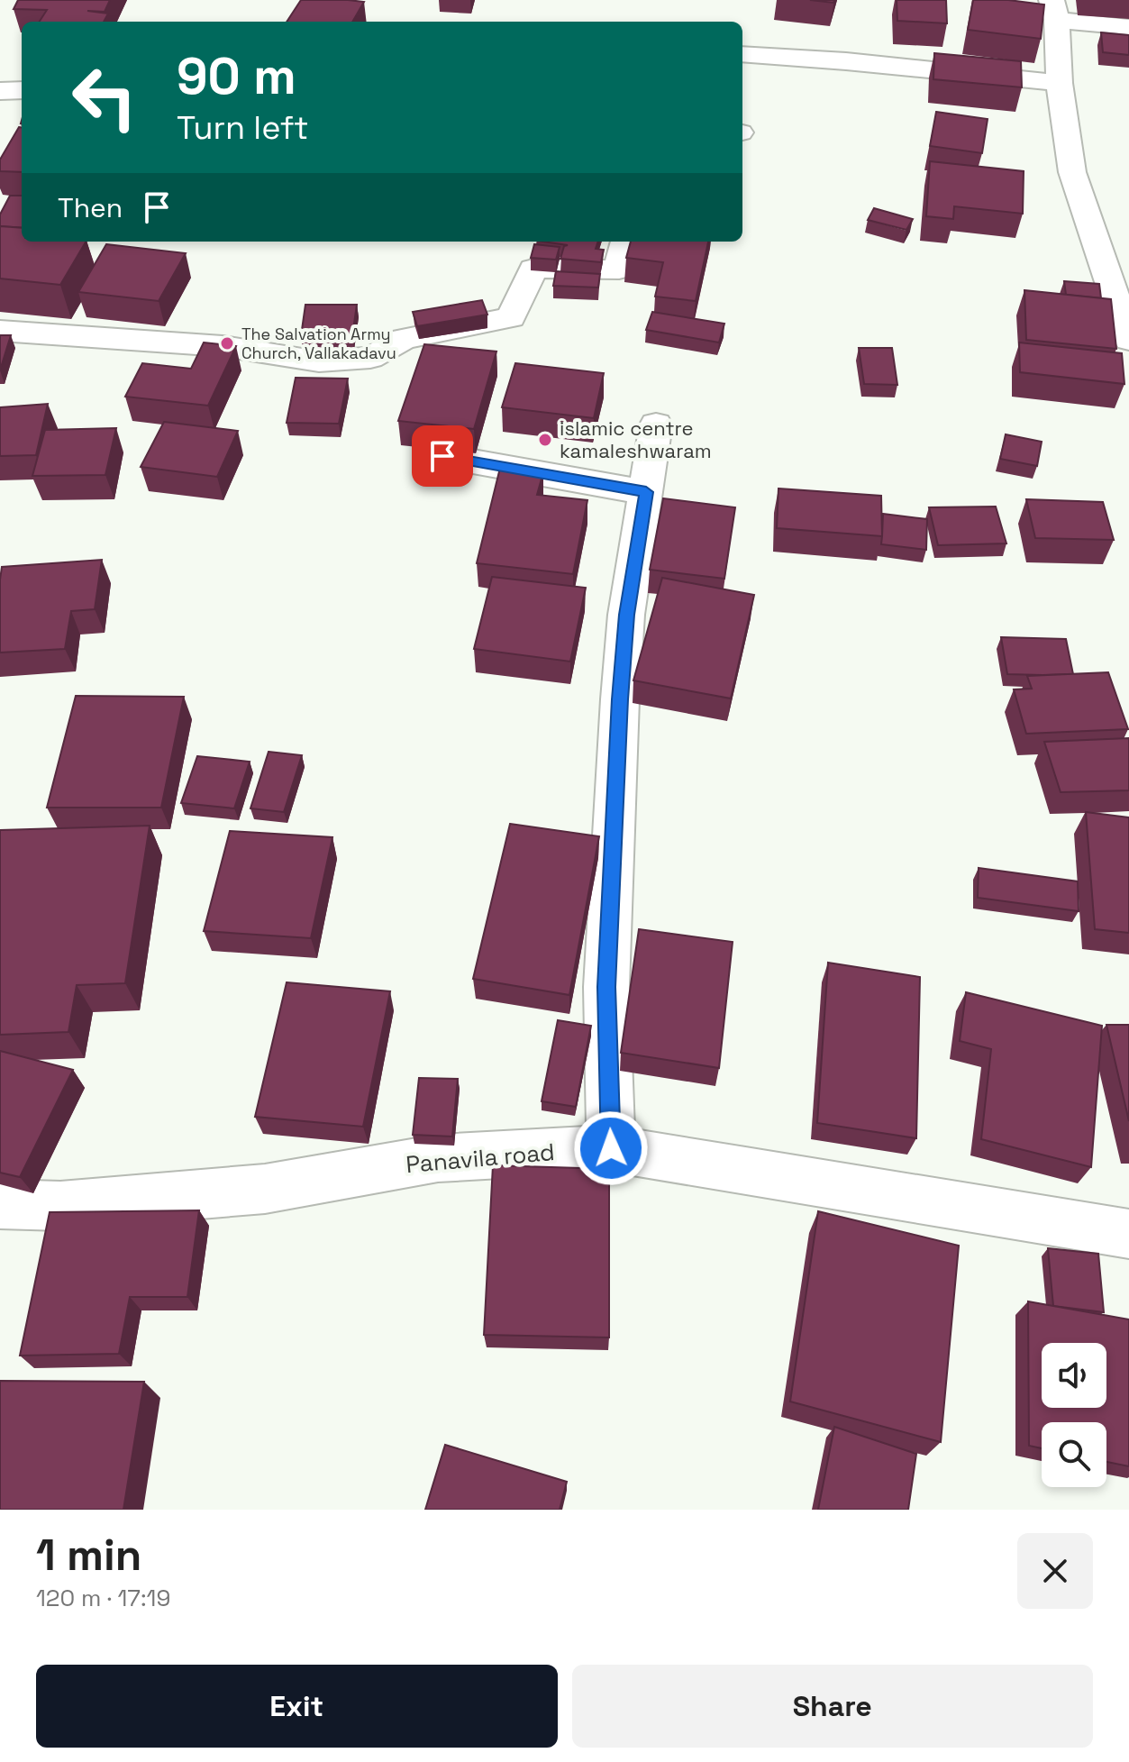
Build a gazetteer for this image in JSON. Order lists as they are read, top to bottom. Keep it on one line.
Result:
{"streets":{"street":["Panavila road"]},"places":["The Salvation Army Church, Vallakadavu","islamic centre kamaleshwaram"],"page":{"turn":["90 m","Turn left"],"then":"Then","heading":["1 min","120 m · 17:19"],"buttons":["Exit","Share"]}}
